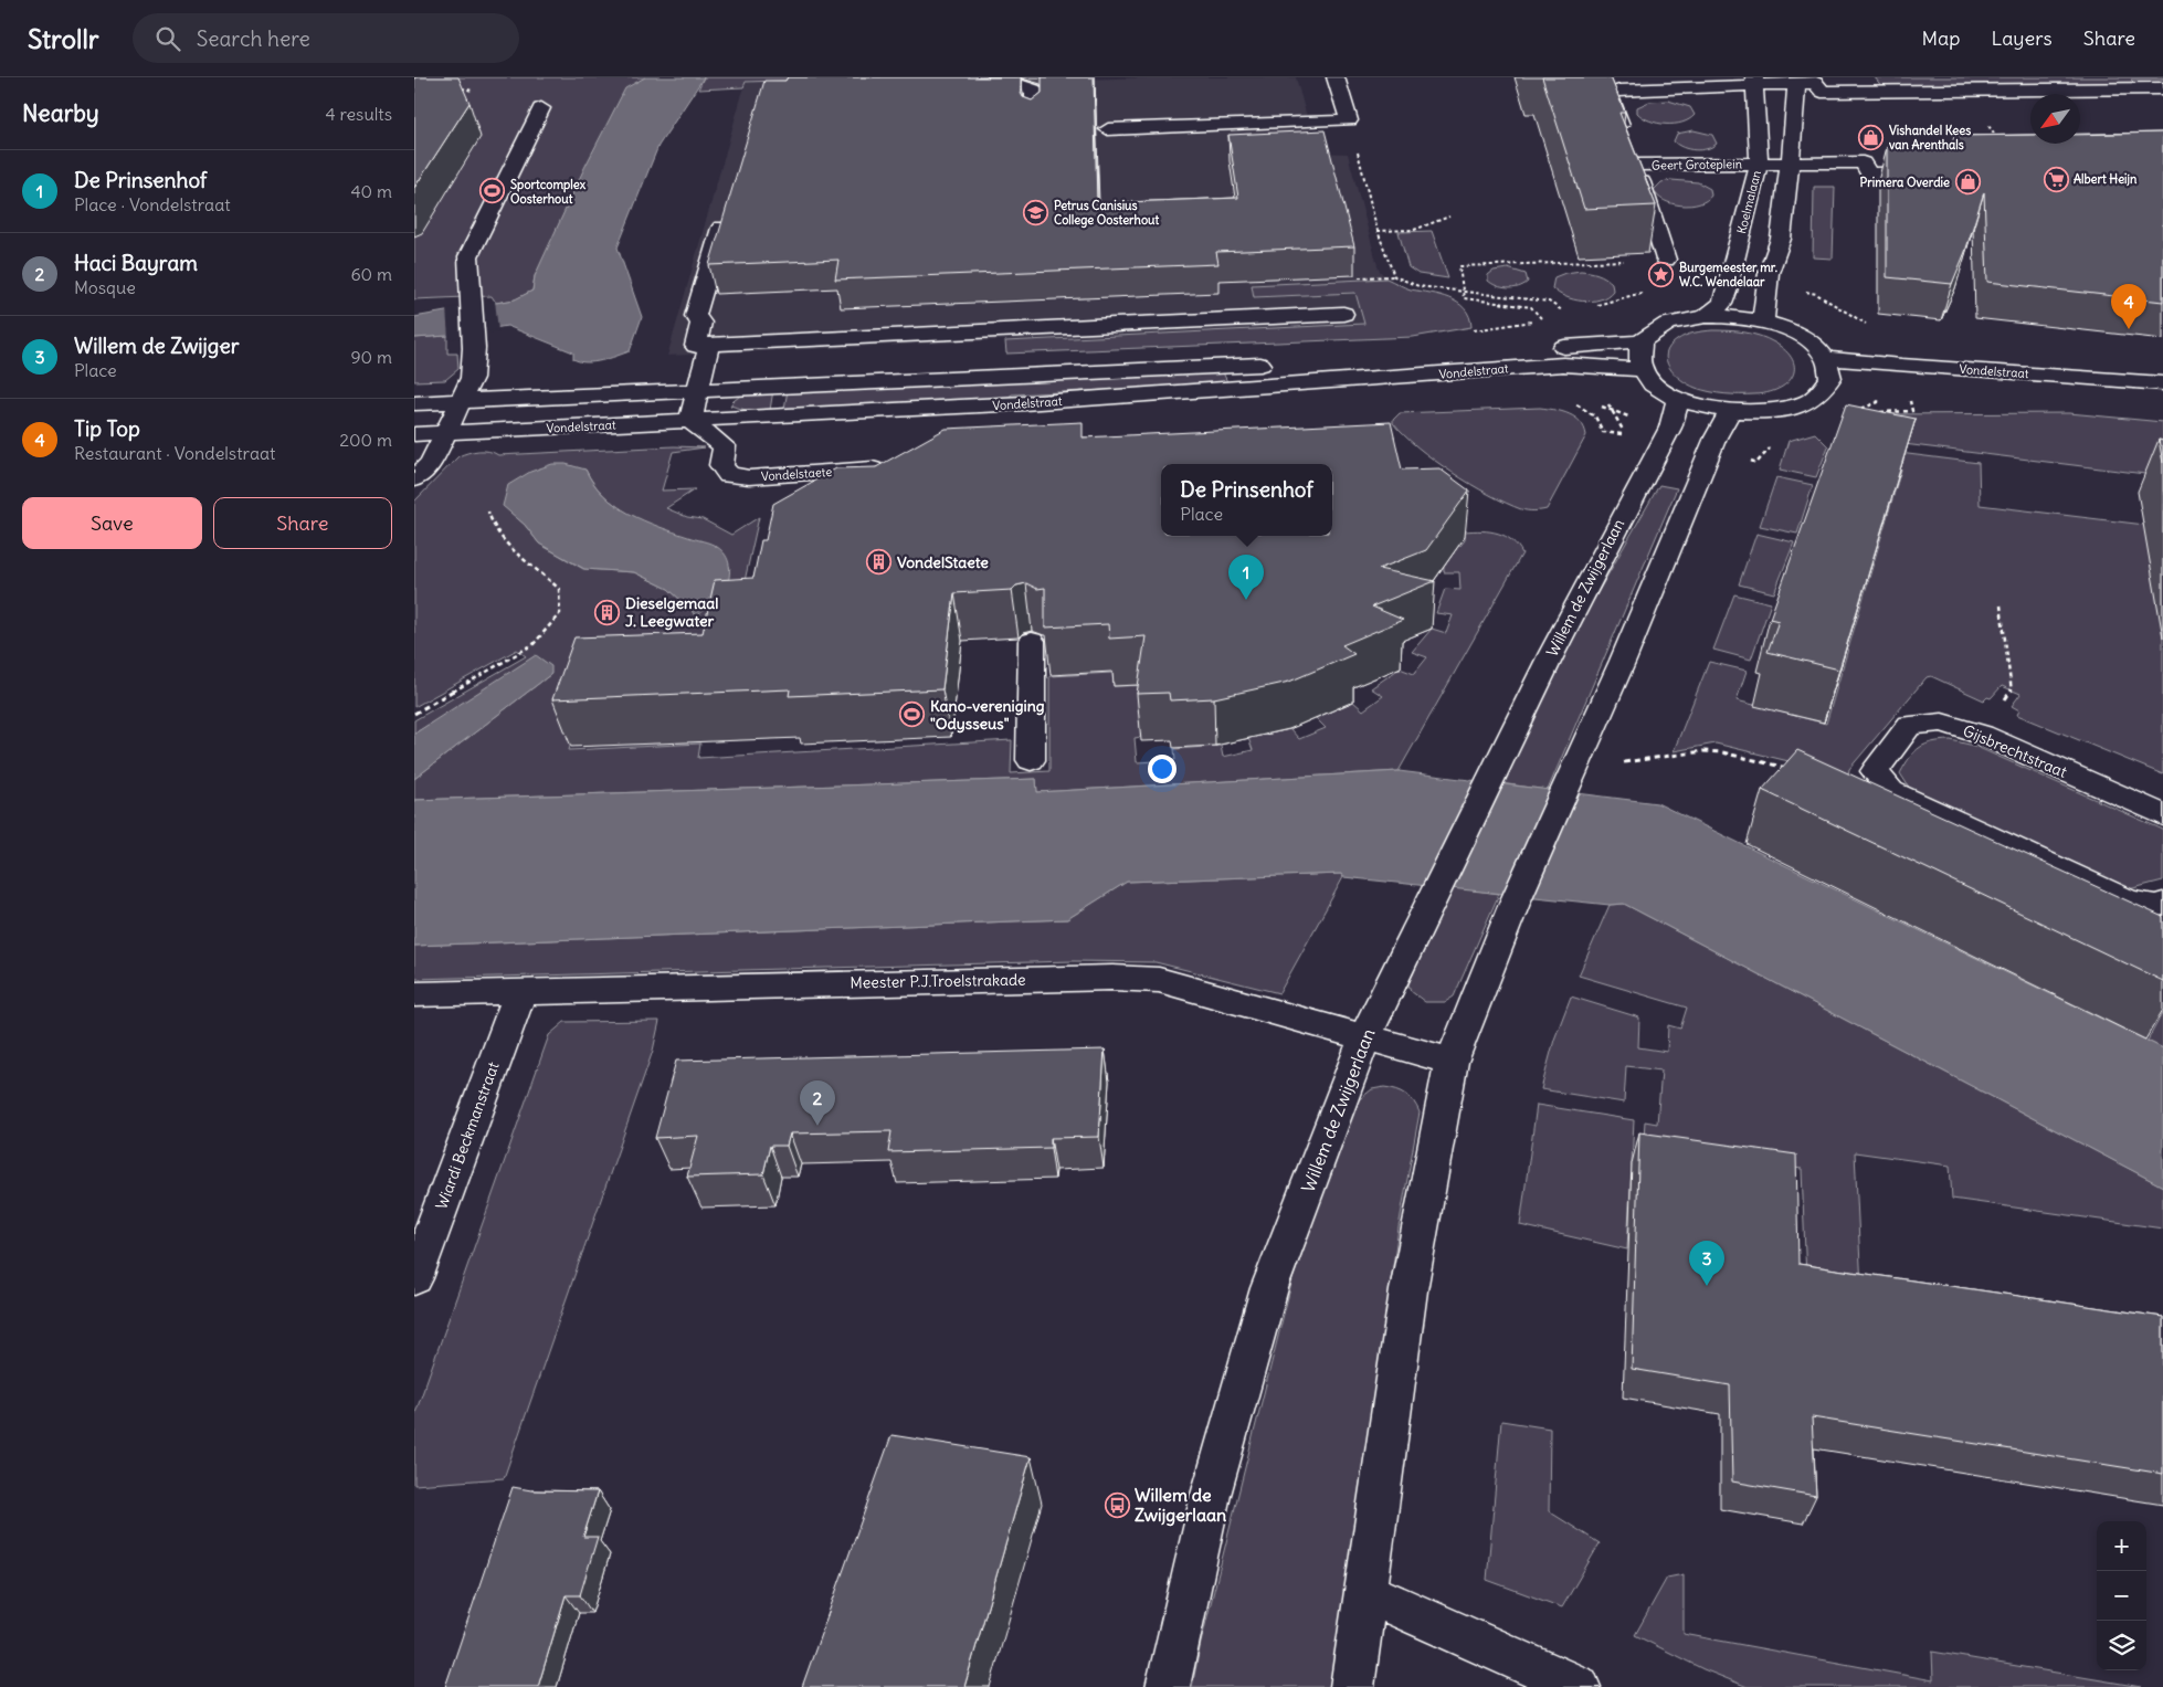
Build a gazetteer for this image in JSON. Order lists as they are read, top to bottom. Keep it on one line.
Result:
{"streets":{"street":["Geert Groteplein","Koelmalaan","Vondelstraat","Vondelstaete","Willem de Zwijgerlaan","Gijsbrechtstraat","Meester P.J.Troelstrakade","Wiardi Beckmanstraat"]},"crossings":[["Geert Groteplein","Koelmalaan"],["Vondelstraat","Vondelstaete"],["Willem de Zwijgerlaan","Meester P.J.Troelstrakade"],["Meester P.J.Troelstrakade","Wiardi Beckmanstraat"]],"places":{"shop":["Vishandel Kees van Arenthals","Primera Overdie"],"supermarket":["Albert Heijn"],"sports":["Sportcomplex Oosterhout","Kano-vereniging \"Odysseus\""],"school or university":["Petrus Canisius College Oosterhout"],"place":["Burgemeester mr. W.C. Wendelaar"],"building":["VondelStaete","Dieselgemaal J. Leegwater"],"bus stop":["Willem de Zwijgerlaan"]},"north":"bottom left","page":{"header":"Strollr","search":"Search here","nav":["Map","Layers","Share"],"heading":["Nearby","4 results"],"list":[{"mark":"1","name":"De Prinsenhof","note":"Place · Vondelstraat","value":"40 m"},{"mark":"2","name":"Haci Bayram","note":"Mosque","value":"60 m"},{"mark":"3","name":"Willem de Zwijger","note":"Place","value":"90 m"},{"mark":"4","name":"Tip Top","note":"Restaurant · Vondelstraat","value":"200 m"}],"pins":["4","1","2","3"],"popup":["De Prinsenhof","Place"],"buttons":["Save","Share"],"map_buttons":["+","−"]}}
